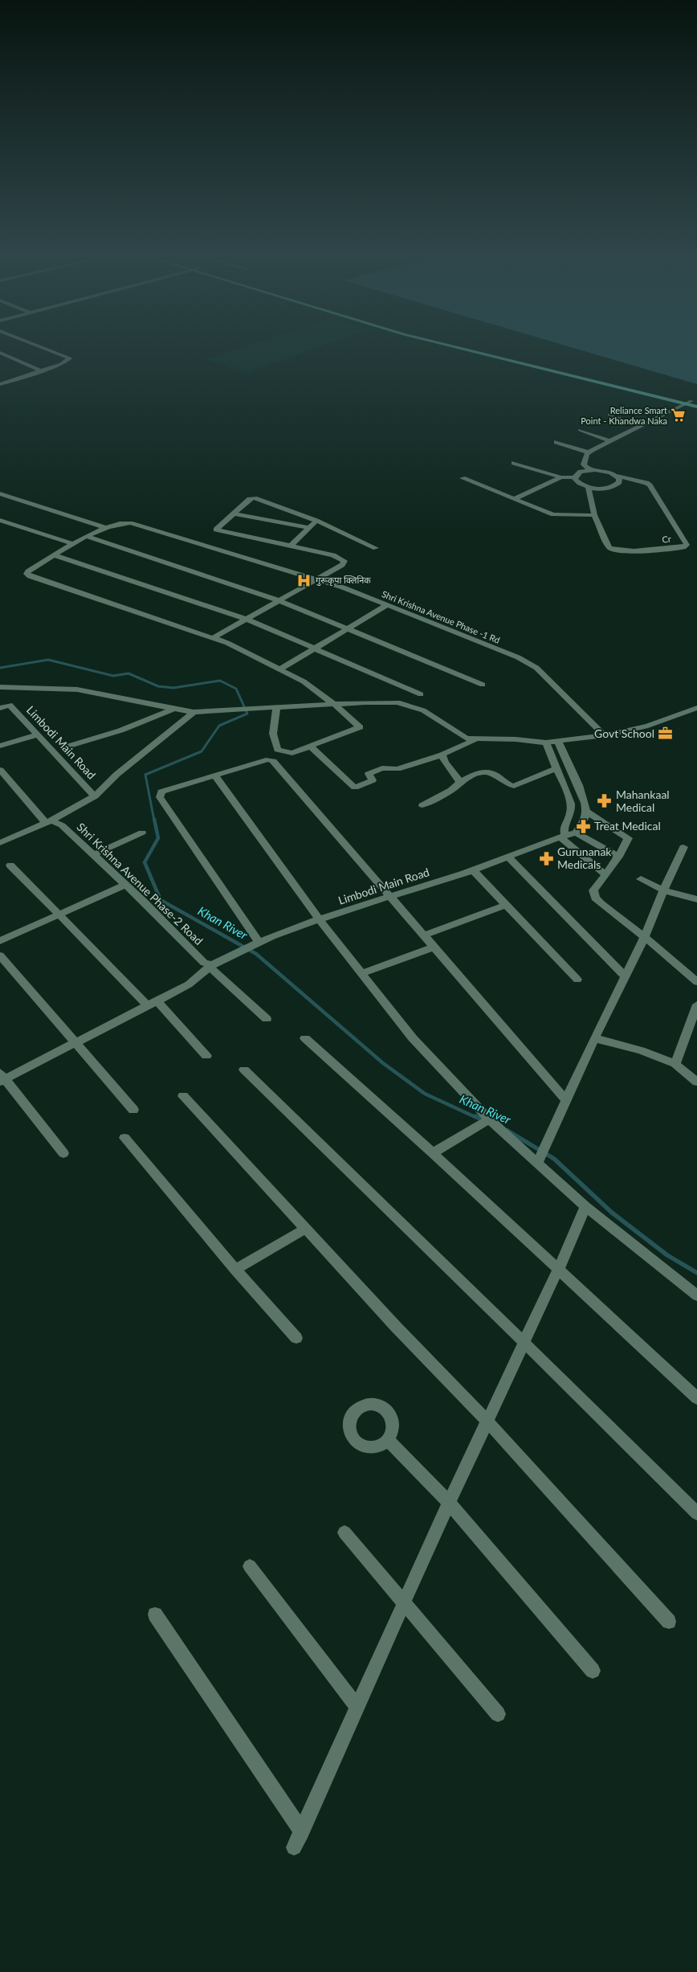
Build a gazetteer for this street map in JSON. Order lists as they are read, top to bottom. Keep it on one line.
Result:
{"streets":{"street":["Cr","Shri Krishna Avenue Phase -1 Rd","Limbodi Main Road","Shri Krishna Avenue Phase-2 Road"]},"crossings":[["Limbodi Main Road","Shri Krishna Avenue Phase-2 Road"]],"water":["Khan River"],"places":{"supermarket":["Reliance Smart Point - Khandwa Naka"],"hospital":["गुरूकृपा क्लिनिक"],"office":["Govt School"],"pharmacy":["Mahankaal Medical","Treat Medical","Gurunanak Medicals"]}}
